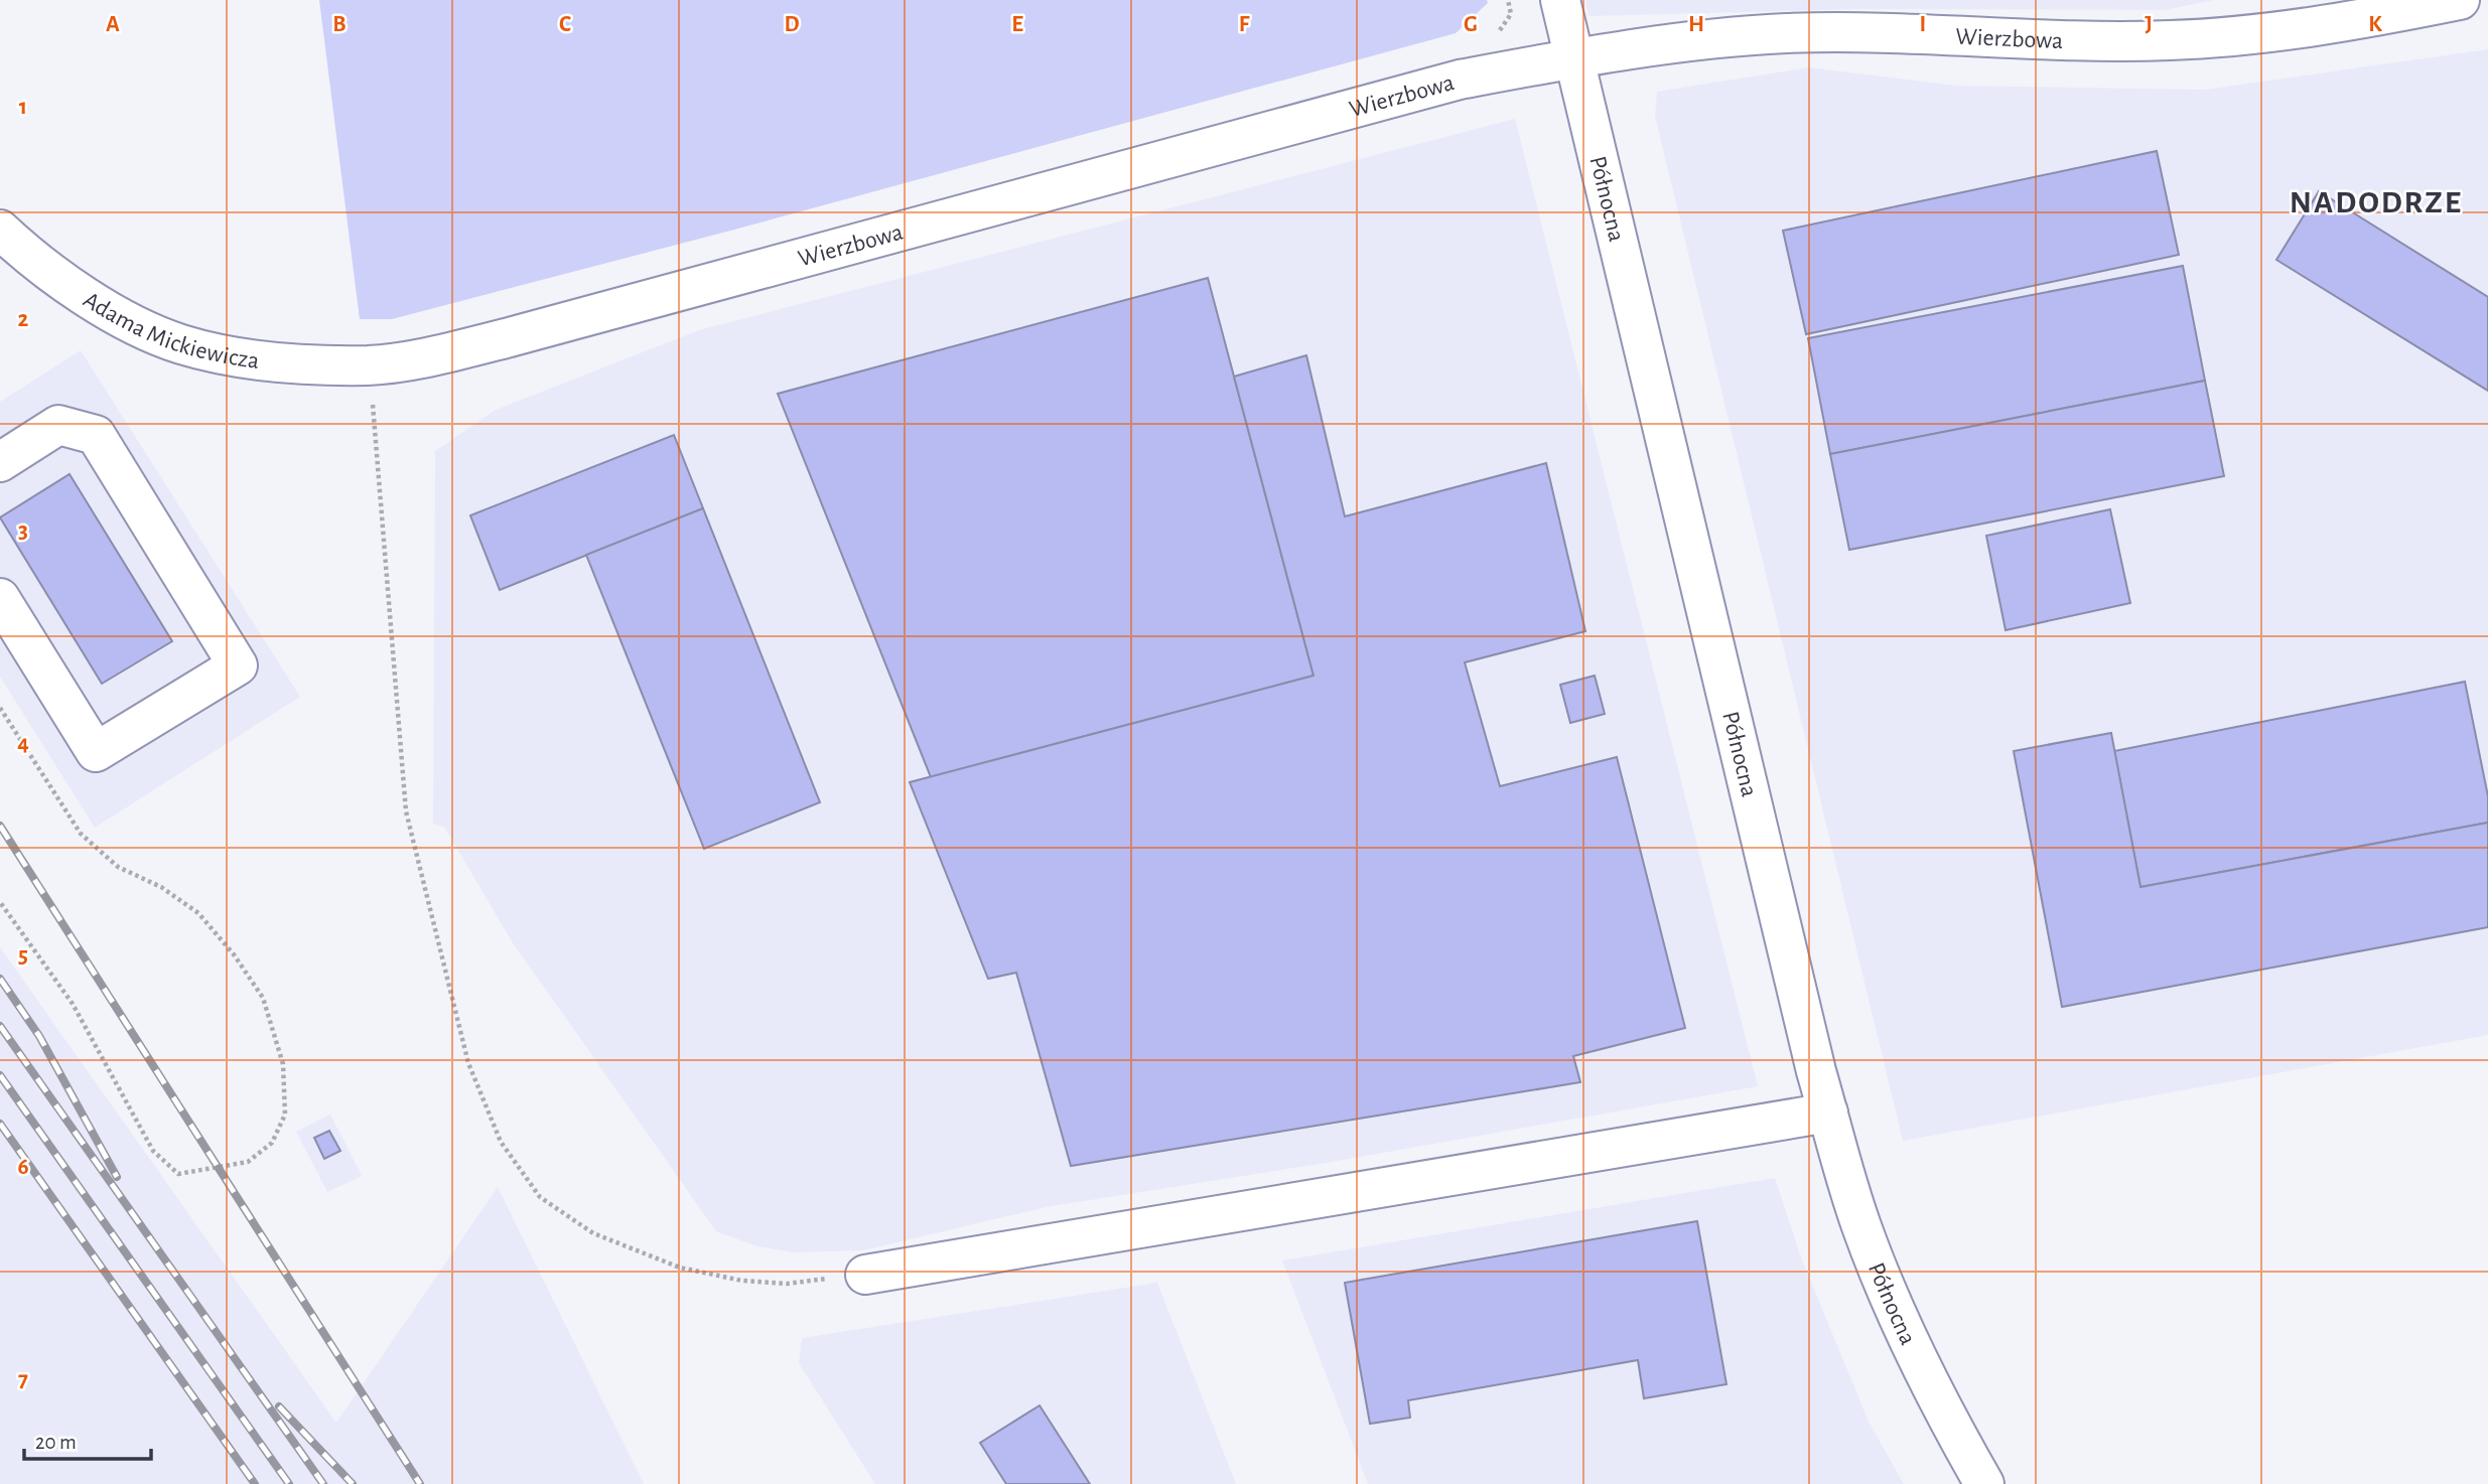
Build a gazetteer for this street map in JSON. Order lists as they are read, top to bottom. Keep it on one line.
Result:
{"streets":{"street":["Wierzbowa","Północna","Adama Mickiewicza"]},"crossings":[["Wierzbowa","Północna"],["Wierzbowa","Adama Mickiewicza"]],"districts":["NADODRZE"],"scale_bar":"20 m","grid":{"columns":["A","B","C","D","E","F","G","H","I","J","K"],"rows":["1","2","3","4","5","6","7"]}}
